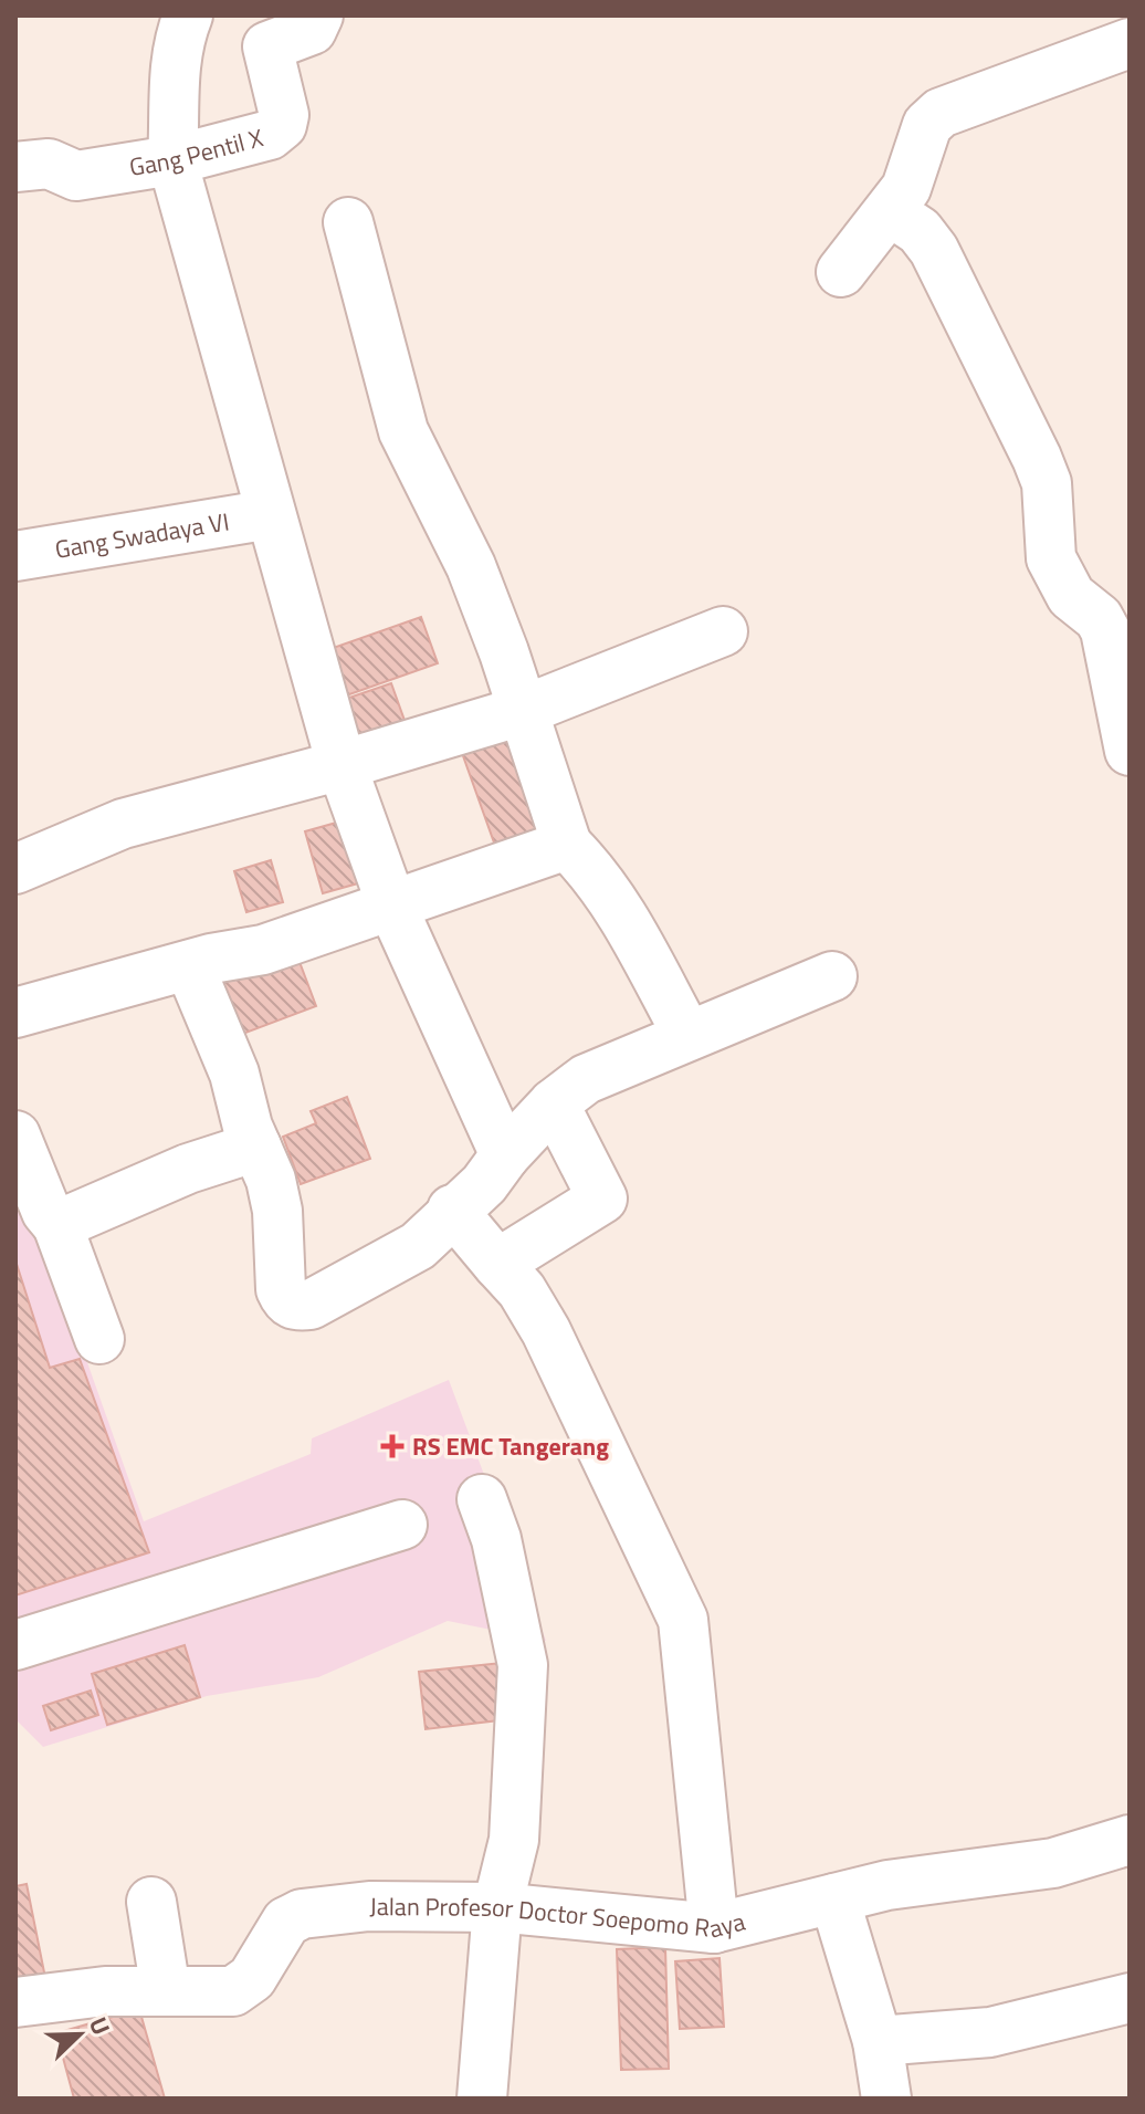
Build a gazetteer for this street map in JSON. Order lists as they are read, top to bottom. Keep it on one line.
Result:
{"streets":{"street":["Gang Pentil X","Gang Swadaya VI","Jalan Profesor Doctor Soepomo Raya"]},"places":{"health":["RS EMC Tangerang"]},"north":"top right"}
